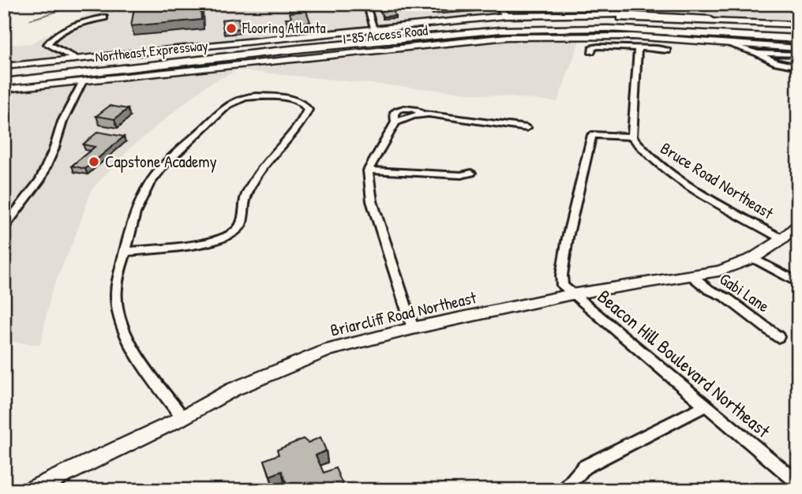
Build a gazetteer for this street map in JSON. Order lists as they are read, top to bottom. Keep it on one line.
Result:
{"streets":{"highway":["Northeast Expressway"],"main road":["I-85 Access Road","Briarcliff Road Northeast"],"street":["Bruce Road Northeast","Gabi Lane","Beacon Hill Boulevard Northeast"]},"crossings":[["I-85 Access Road","Northeast Expressway"],["Bruce Road Northeast","Briarcliff Road Northeast"],["Gabi Lane","Briarcliff Road Northeast"],["Briarcliff Road Northeast","Beacon Hill Boulevard Northeast"]],"places":["Flooring Atlanta","Capstone Academy"]}
